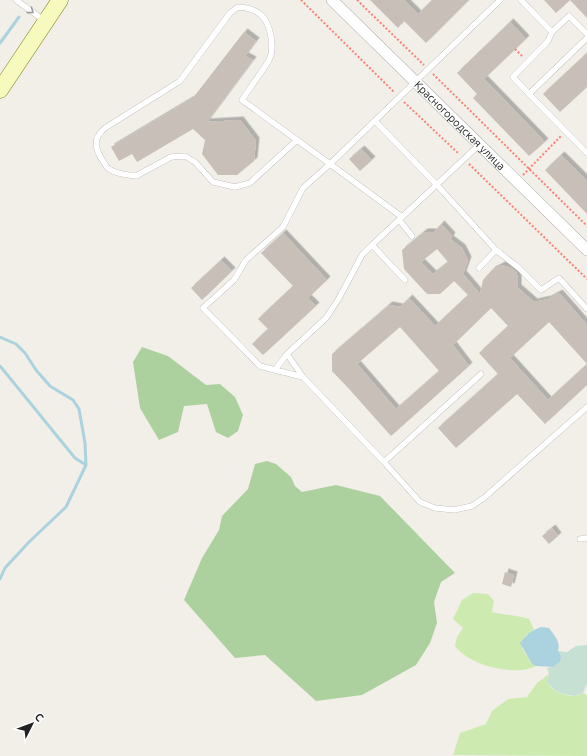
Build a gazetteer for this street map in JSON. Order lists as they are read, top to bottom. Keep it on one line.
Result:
{"streets":{"street":["Красногородская улица"]},"north":"top right"}
